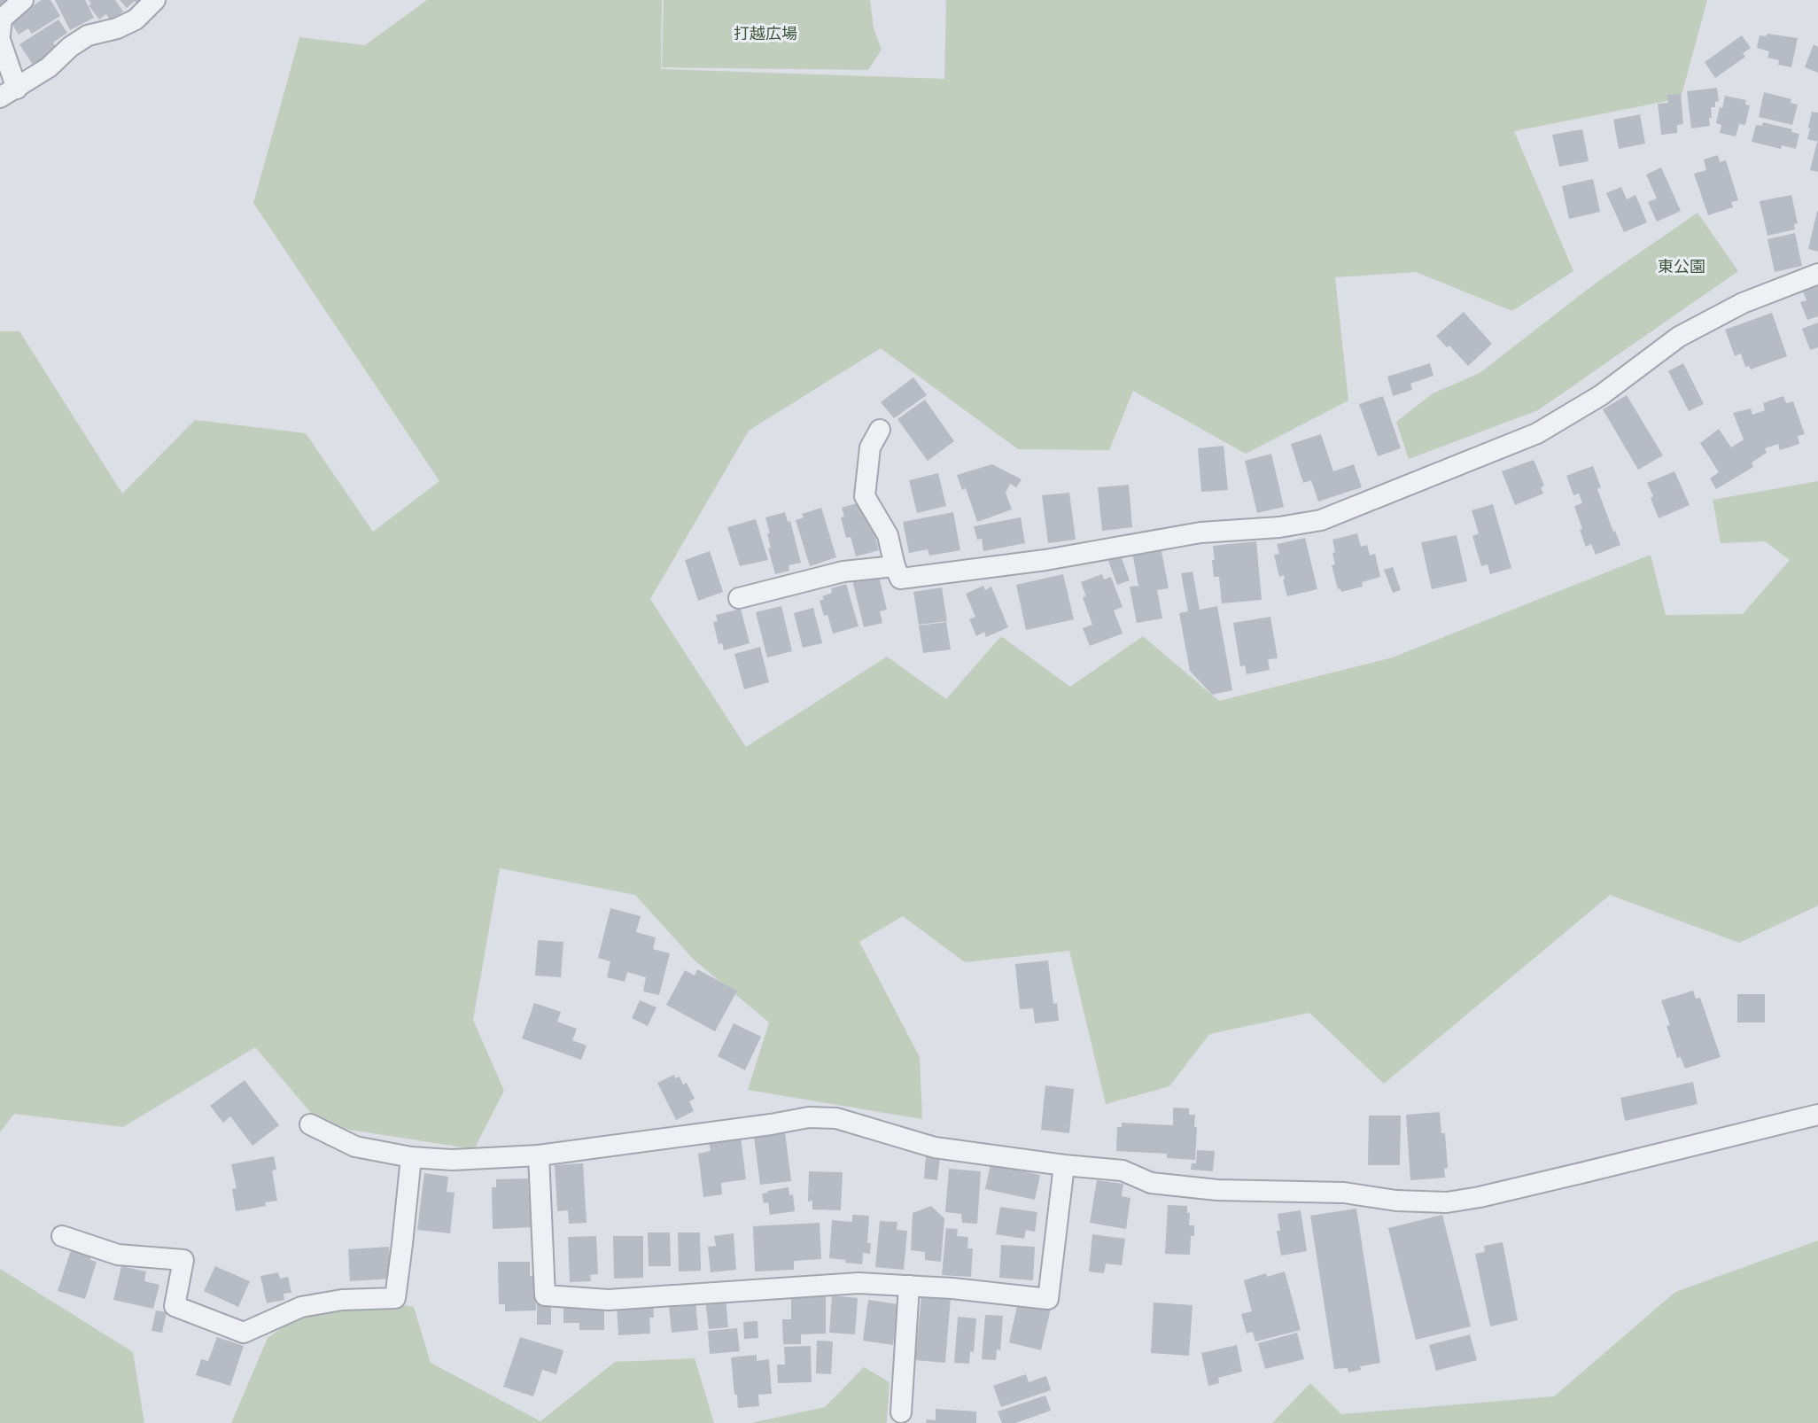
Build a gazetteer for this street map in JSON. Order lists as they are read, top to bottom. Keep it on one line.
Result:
{"parks":["打越広場","東公園"]}
